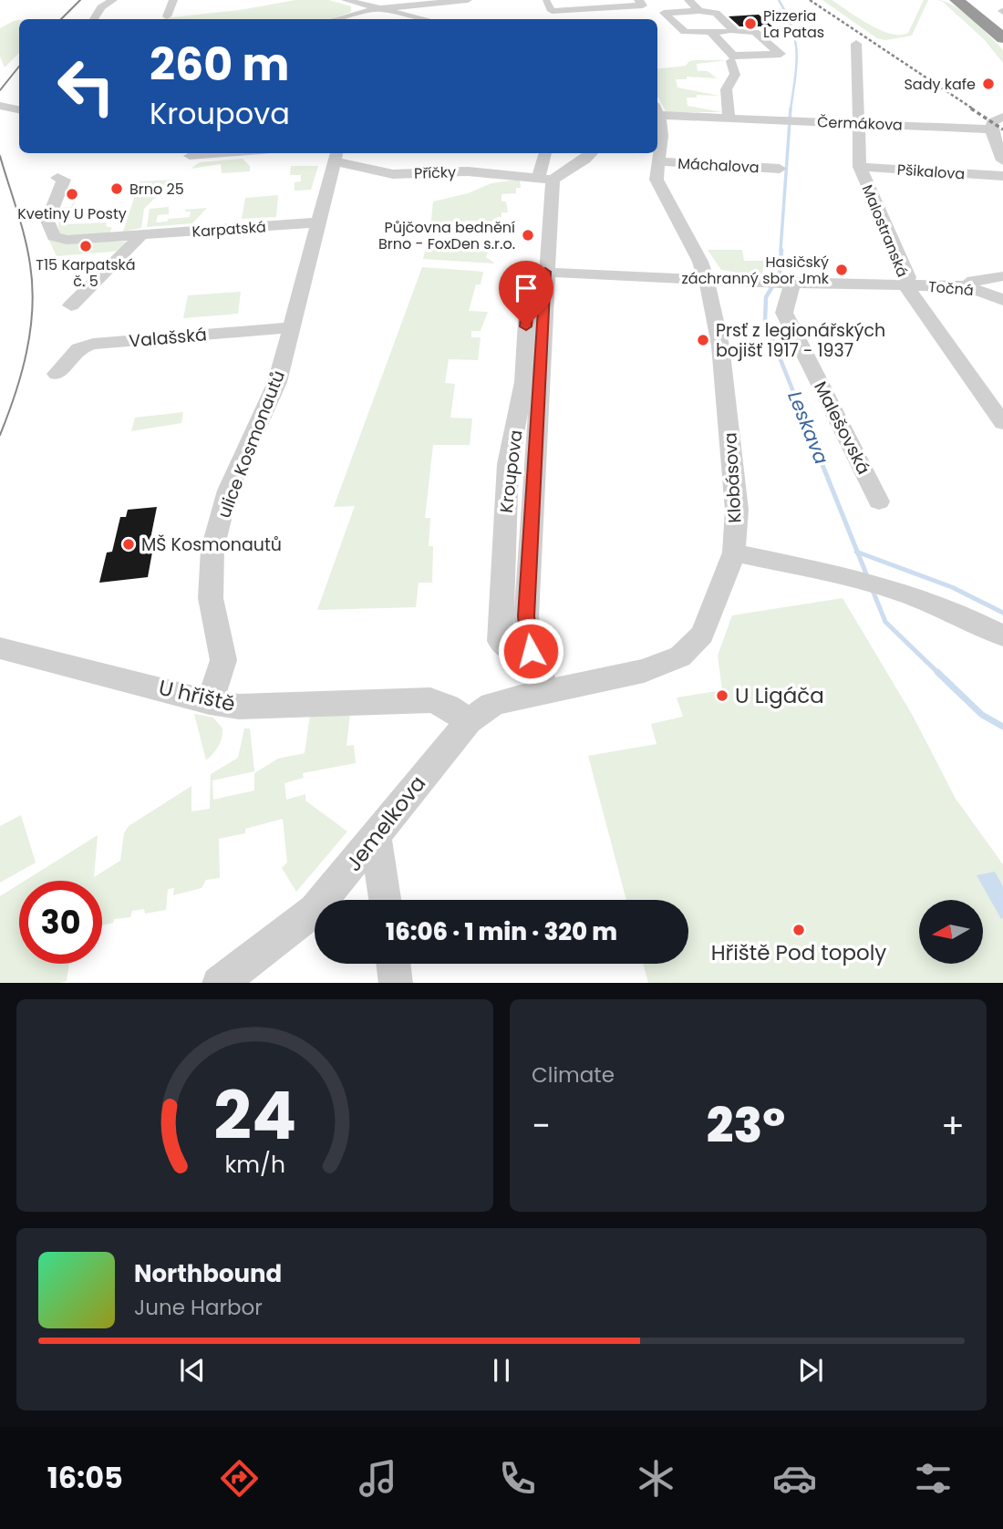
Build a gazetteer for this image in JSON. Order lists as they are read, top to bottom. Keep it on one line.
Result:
{"streets":{"street":["Čermákova","Máchalova","Pšikalova","Příčky","Karpatská","Malostranská","Točná","Valašská","Malešovská","ulice Kosmonautů","Kroupova","Klobásova","U hřiště","Jemelkova"]},"crossings":[["Čermákova","Malostranská"],["Máchalova","Klobásova"],["Pšikalova","Malostranská"],["Příčky","ulice Kosmonautů"],["Příčky","Kroupova"],["Karpatská","ulice Kosmonautů"],["Malostranská","Točná"],["Točná","Malešovská"],["Točná","Klobásova"],["Valašská","ulice Kosmonautů"],["ulice Kosmonautů","U hřiště"],["Kroupova","Klobásova"],["Kroupova","Jemelkova"],["Klobásova","Jemelkova"],["U hřiště","Jemelkova"]],"water":["Leskava"],"places":["Pizzeria La Patas","Sady kafe","Brno 25","Kvetiny U Posty","Půjčovna bednění Brno - FoxDen s.r.o.","T15 Karpatská č. 5","Hasičský záchranný sbor Jmk","Prsť z legionářských bojišť 1917 - 1937","MŠ Kosmonautů","U Ligáča","Hřiště Pod topoly"],"north":"left","page":{"turn":["260 m","Kroupova"],"limit":"30","trip":"16:06 · 1 min · 320 m","tile":"Climate","heat":["−","23°","+"],"song":["Northbound","June Harbor"],"tabs":"16:05","gauge":["24","km/h"]}}
